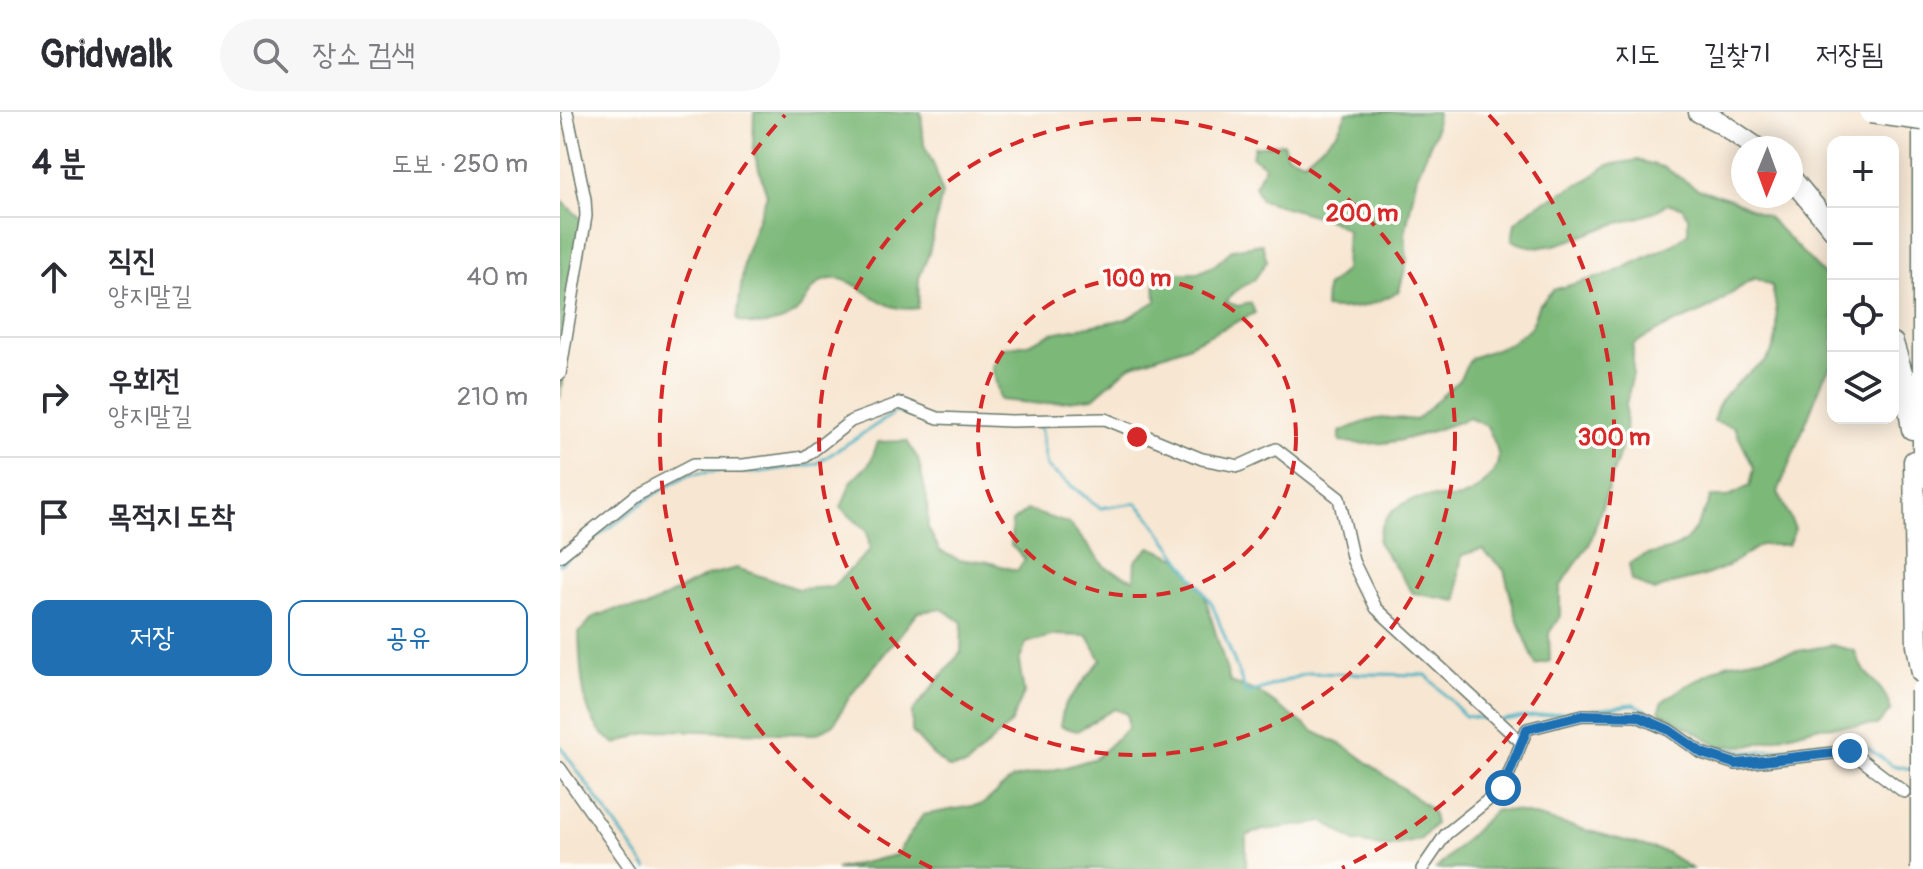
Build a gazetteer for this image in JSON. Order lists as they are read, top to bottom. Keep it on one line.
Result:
{"north":"bottom","page":{"header":"Gridwalk","search":"장소 검색","nav":["지도","길찾기","저장됨"],"heading":["4 분","도보 · 250 m"],"map_buttons":["+","−"],"list":[["직진","양지말길","40 m"],["우회전","양지말길","210 m"],"목적지 도착"],"buttons":["저장","공유"]},"rings":["200 m","100 m","300 m"]}
